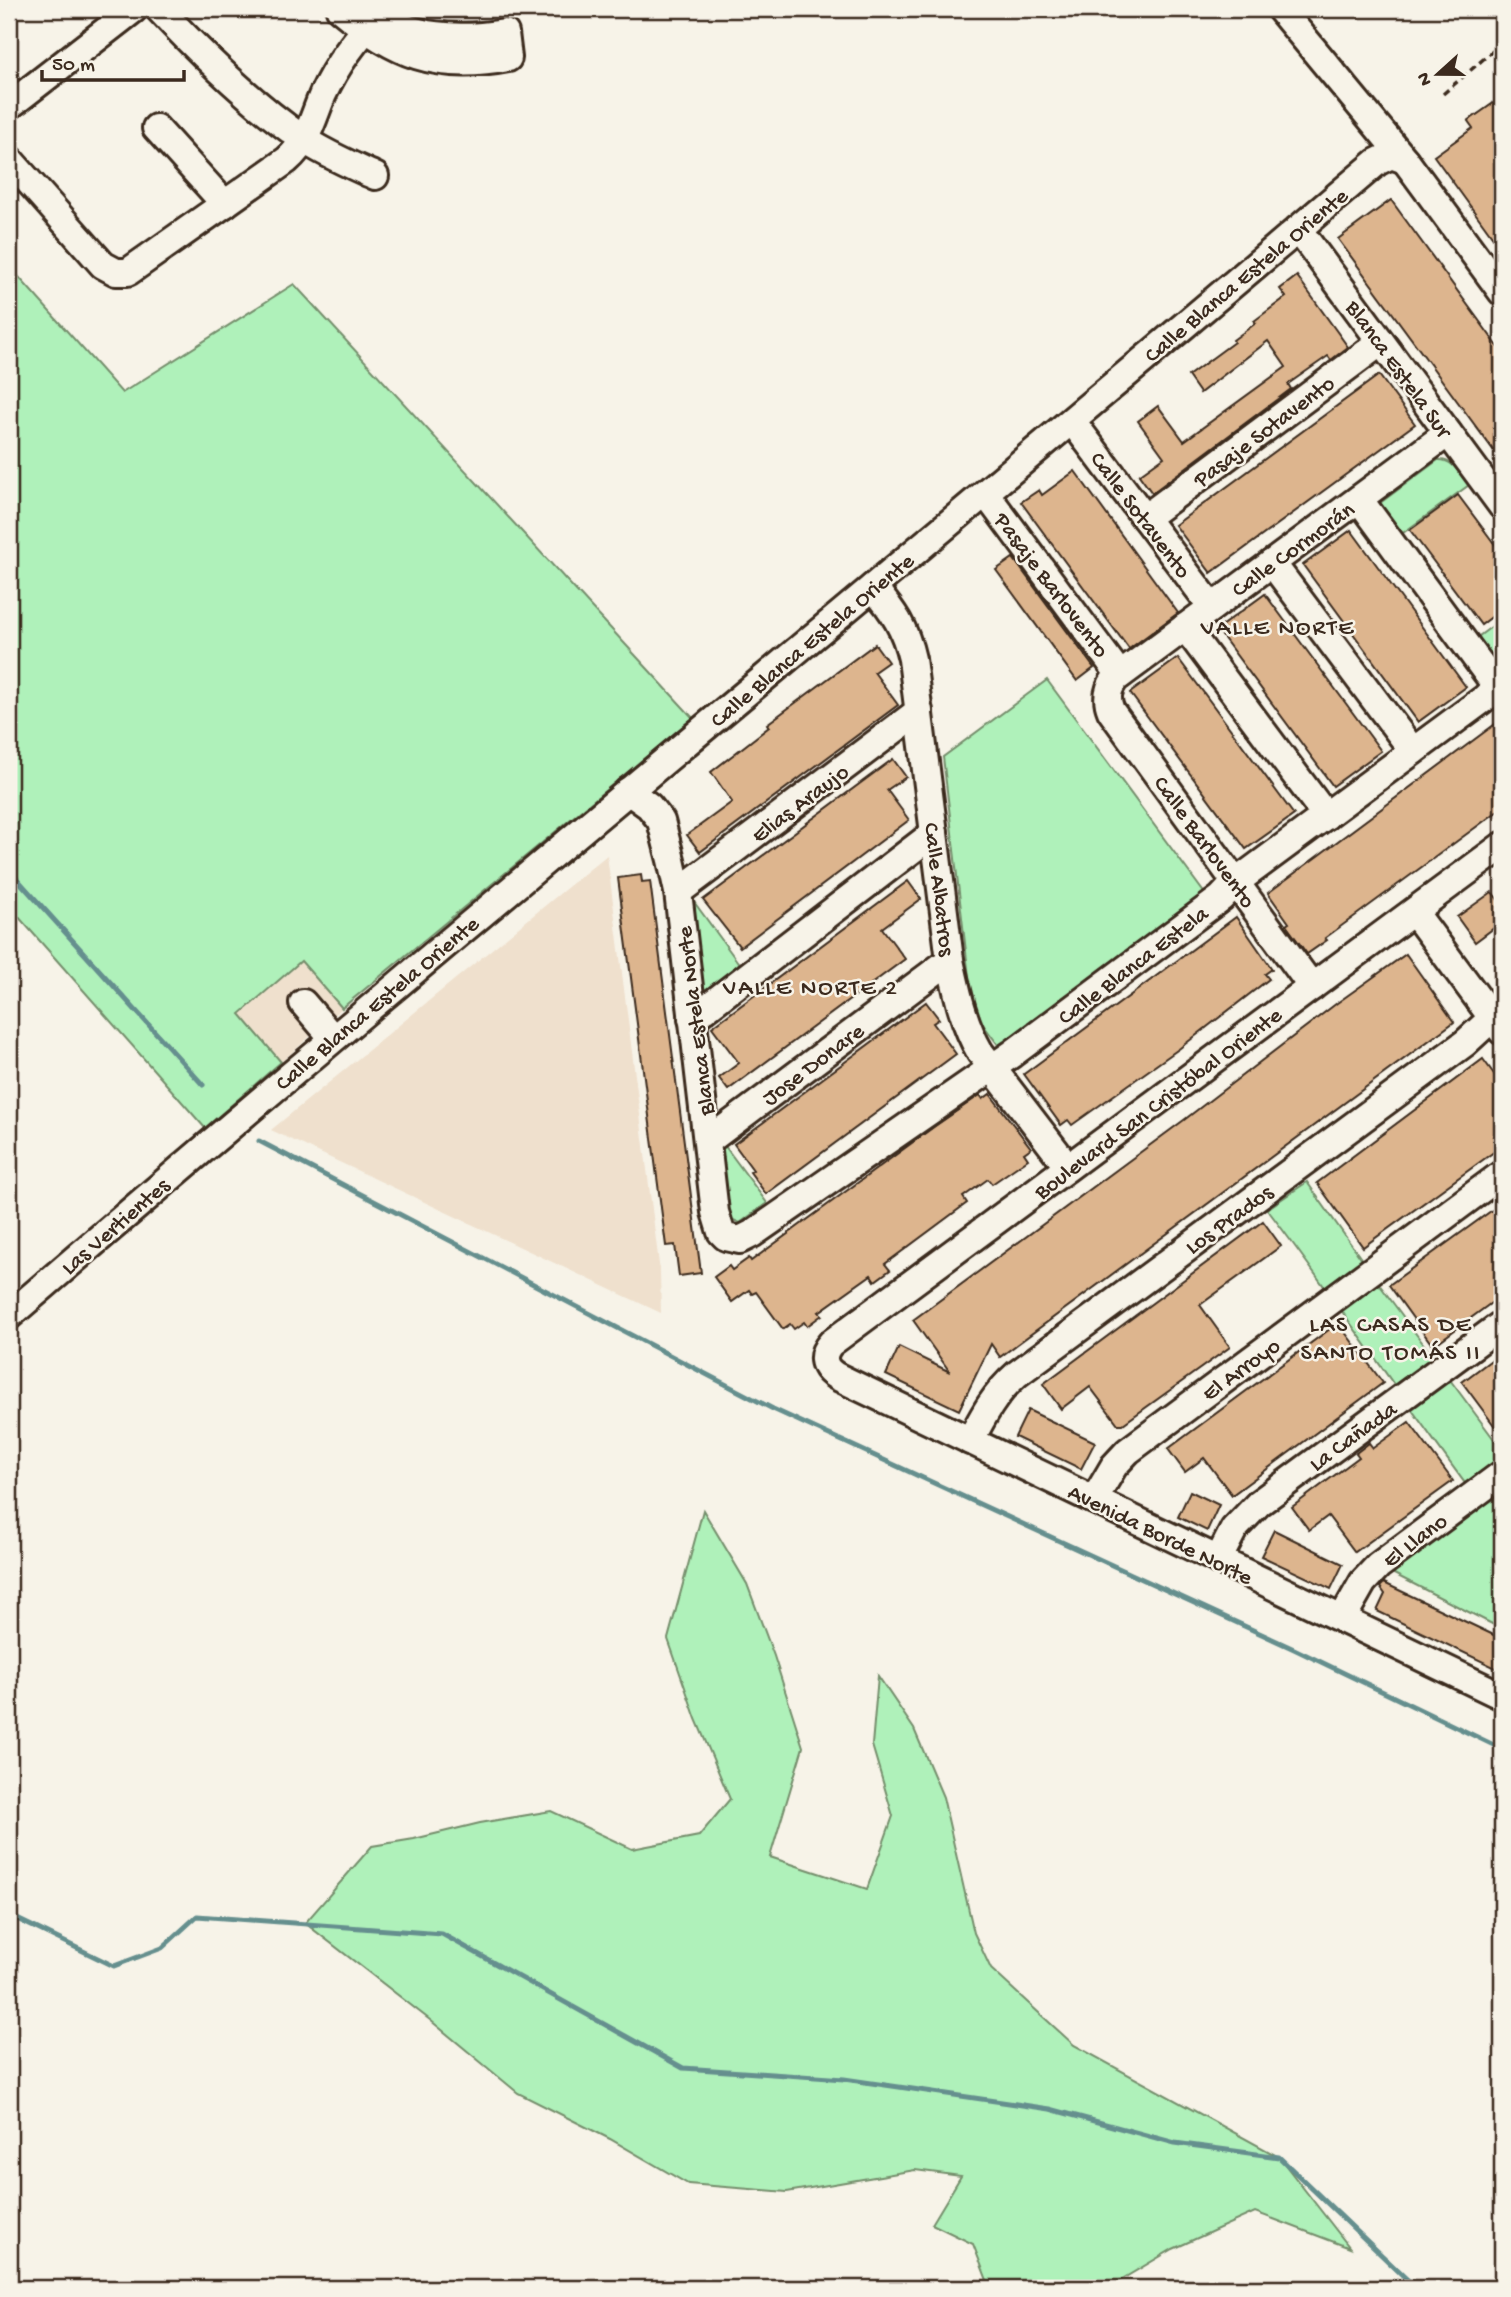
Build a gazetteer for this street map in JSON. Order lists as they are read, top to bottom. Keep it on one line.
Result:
{"streets":{"street":["Calle Blanca Estela Oriente","Blanca Estela Sur","Pasaje Sotavento","Calle Sotavento","Calle Cormorán","Pasaje Barlovento","Elias Araujo","Calle Barlovento","Calle Albatros","Calle Blanca Estela","Blanca Estela Norte","Jose Donare","Boulevard San Cristóbal Oriente","Los Prados","Las Vertientes","El Arroyo","La Cañada","Avenida Borde Norte","El Llano"]},"crossings":[["Calle Blanca Estela Oriente","Blanca Estela Sur"],["Calle Blanca Estela Oriente","Calle Sotavento"],["Calle Blanca Estela Oriente","Pasaje Barlovento"],["Calle Blanca Estela Oriente","Calle Albatros"],["Calle Blanca Estela Oriente","Blanca Estela Norte"],["Calle Blanca Estela Oriente","Las Vertientes"],["Blanca Estela Sur","Pasaje Sotavento"],["Blanca Estela Sur","Calle Cormorán"],["Pasaje Sotavento","Calle Sotavento"],["Calle Sotavento","Calle Cormorán"],["Calle Cormorán","Pasaje Barlovento"],["Calle Cormorán","Calle Barlovento"],["Pasaje Barlovento","Calle Barlovento"],["Elias Araujo","Calle Albatros"],["Elias Araujo","Blanca Estela Norte"],["Calle Barlovento","Calle Blanca Estela"],["Calle Barlovento","Boulevard San Cristóbal Oriente"],["Calle Albatros","Calle Blanca Estela"],["Calle Albatros","Jose Donare"],["Calle Albatros","Boulevard San Cristóbal Oriente"],["Calle Blanca Estela","Blanca Estela Norte"],["Blanca Estela Norte","Jose Donare"],["Boulevard San Cristóbal Oriente","Avenida Borde Norte"],["Los Prados","Avenida Borde Norte"],["El Arroyo","Avenida Borde Norte"],["La Cañada","Avenida Borde Norte"],["Avenida Borde Norte","El Llano"]],"districts":["VALLE NORTE","VALLE NORTE 2","LAS CASAS DE SANTO TOMÁS II"],"scale_bar":"50 m","north":"left"}
